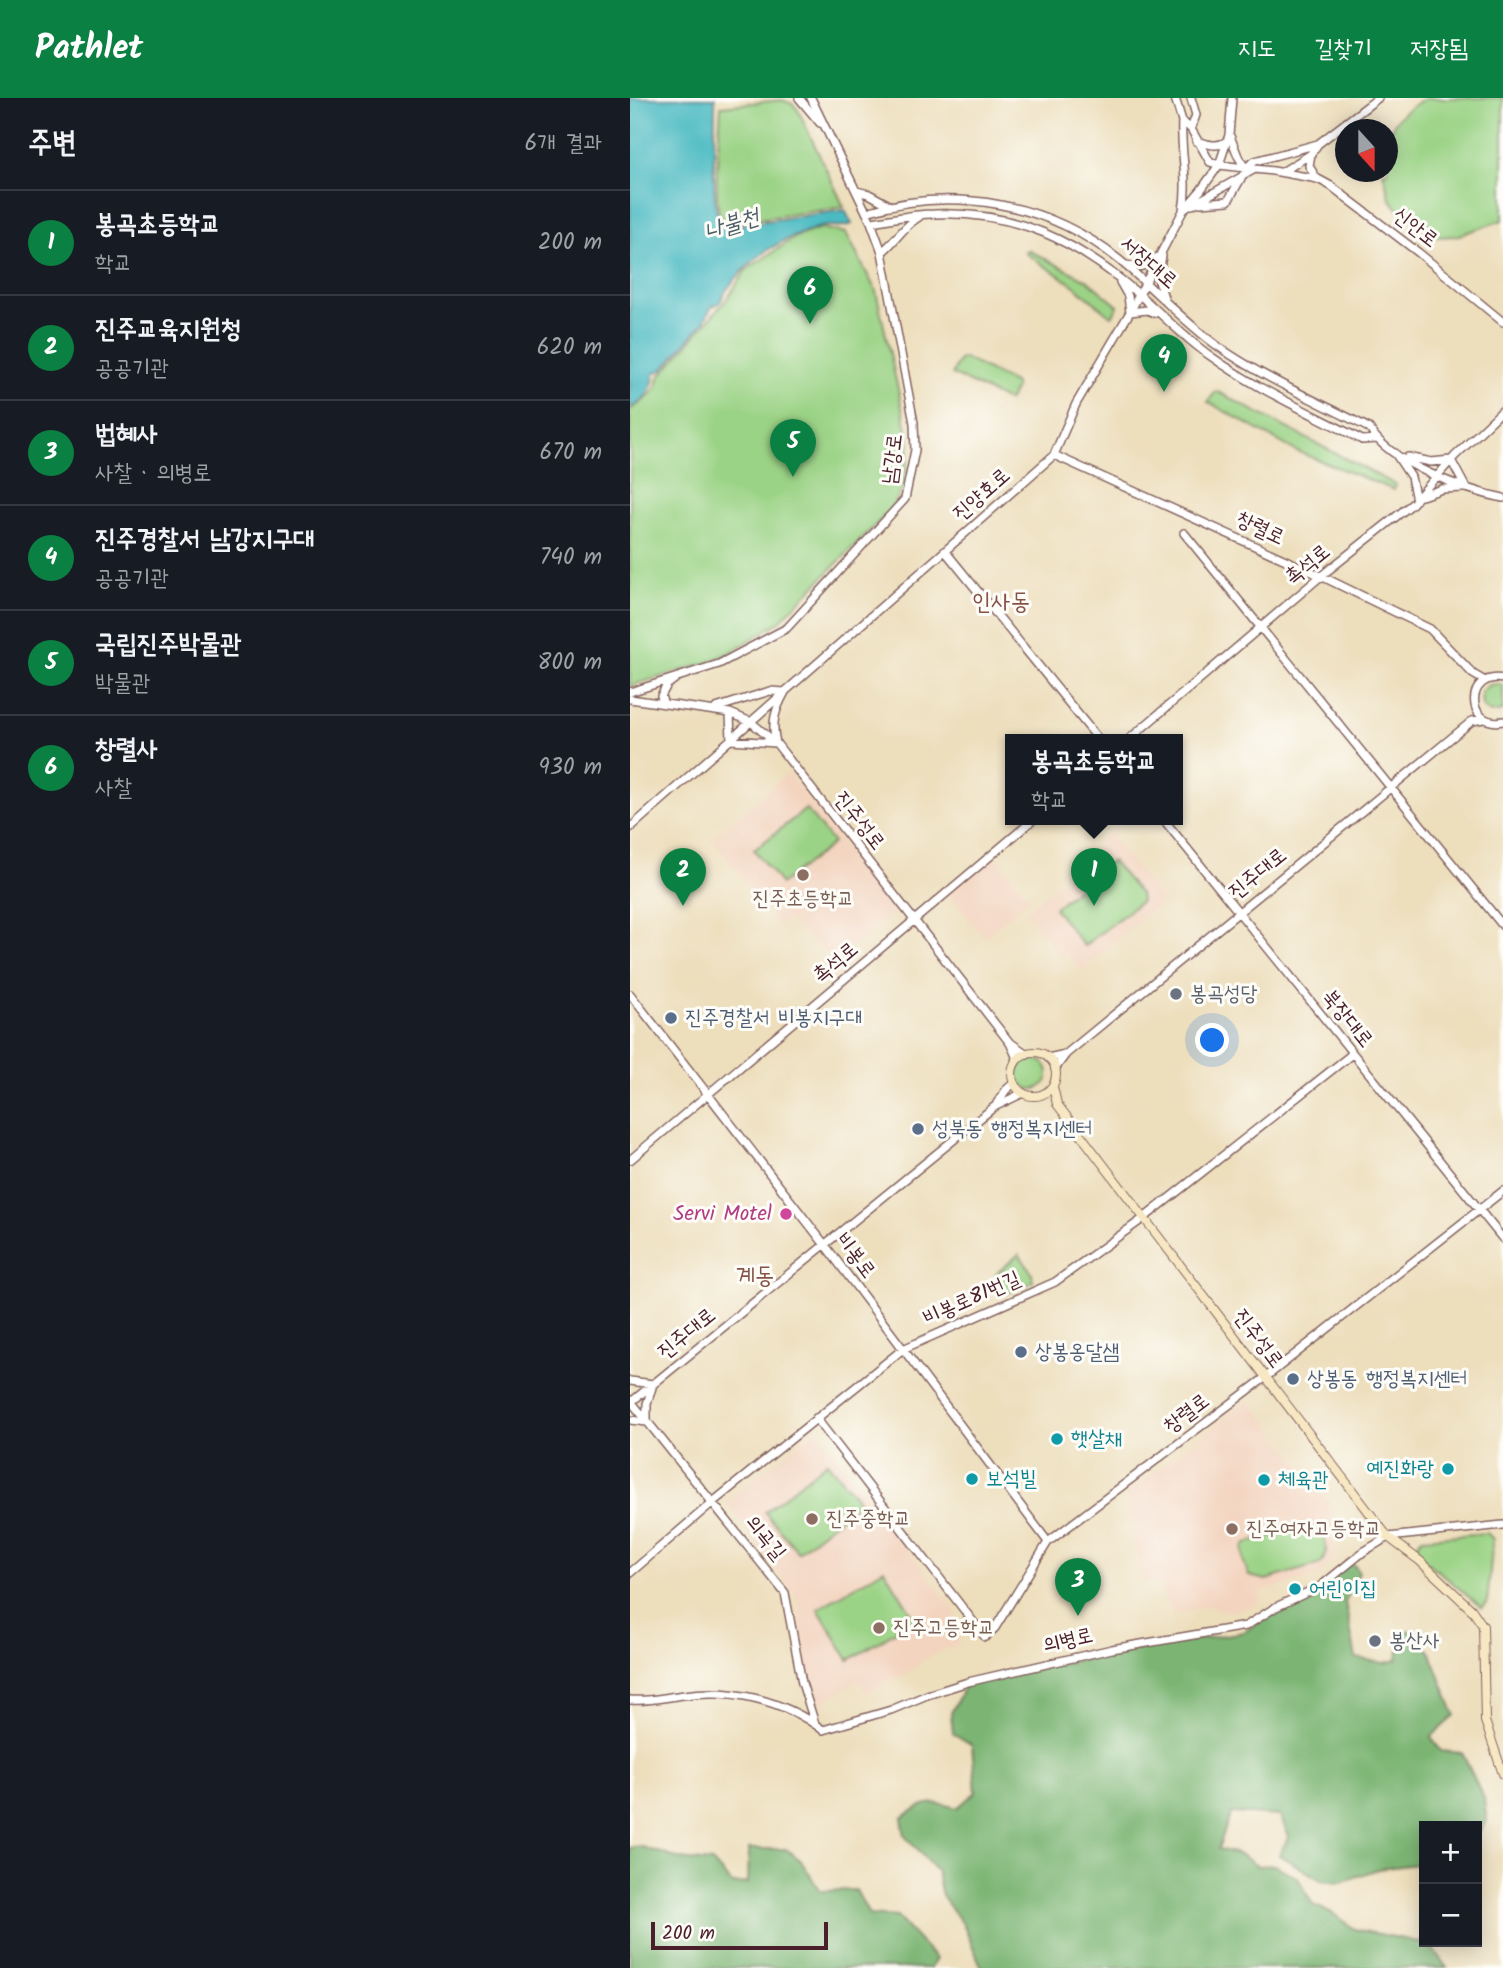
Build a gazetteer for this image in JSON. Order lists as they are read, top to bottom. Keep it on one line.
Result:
{"streets":{"main road":["진주성로"],"street":["신안로","서장대로","남강로","진양호로","창렬로","촉석로","진주대로","북장대로","비봉로","비봉로81번길","의곡길","의병로"]},"crossings":[["서장대로","남강로"],["서장대로","진양호로"],["서장대로","촉석로"],["진양호로","창렬로"],["진양호로","진주성로"],["창렬로","촉석로"],["창렬로","진주성로"],["창렬로","북장대로"],["창렬로","비봉로"],["창렬로","비봉로81번길"],["촉석로","진주성로"],["촉석로","비봉로"],["진주성로","비봉로81번길"],["진주성로","의병로"],["진주대로","북장대로"],["진주대로","비봉로"],["진주대로","의곡길"],["북장대로","비봉로81번길"],["비봉로","비봉로81번길"],["비봉로81번길","의곡길"],["의곡길","의병로"]],"districts":["인사동","계동"],"water":["나불천"],"places":["진주초등학교","봉곡성당","진주경찰서 비봉지구대","성북동 행정복지센터","Servi Motel","상봉옹달샘","상봉동 행정복지센터","햇살채","예진화랑","보석빌","체육관","진주중학교","진주여자고등학교","어린이집","진주고등학교","봉산사"],"scale_bar":"200 m","north":"bottom","page":{"header":"Pathlet","nav":["지도","길찾기","저장됨"],"heading":["주변","6개 결과"],"list":[{"mark":"1","name":"봉곡초등학교","note":"학교","value":"200 m"},{"mark":"2","name":"진주교육지원청","note":"공공기관","value":"620 m"},{"mark":"3","name":"법혜사","note":"사찰 · 의병로","value":"670 m"},{"mark":"4","name":"진주경찰서 남강지구대","note":"공공기관","value":"740 m"},{"mark":"5","name":"국립진주박물관","note":"박물관","value":"800 m"},{"mark":"6","name":"창렬사","note":"사찰","value":"930 m"}],"pins":["6","4","5","1","2","3"],"popup":["봉곡초등학교","학교"],"map_buttons":["+","−"],"scale":"200 m"}}
